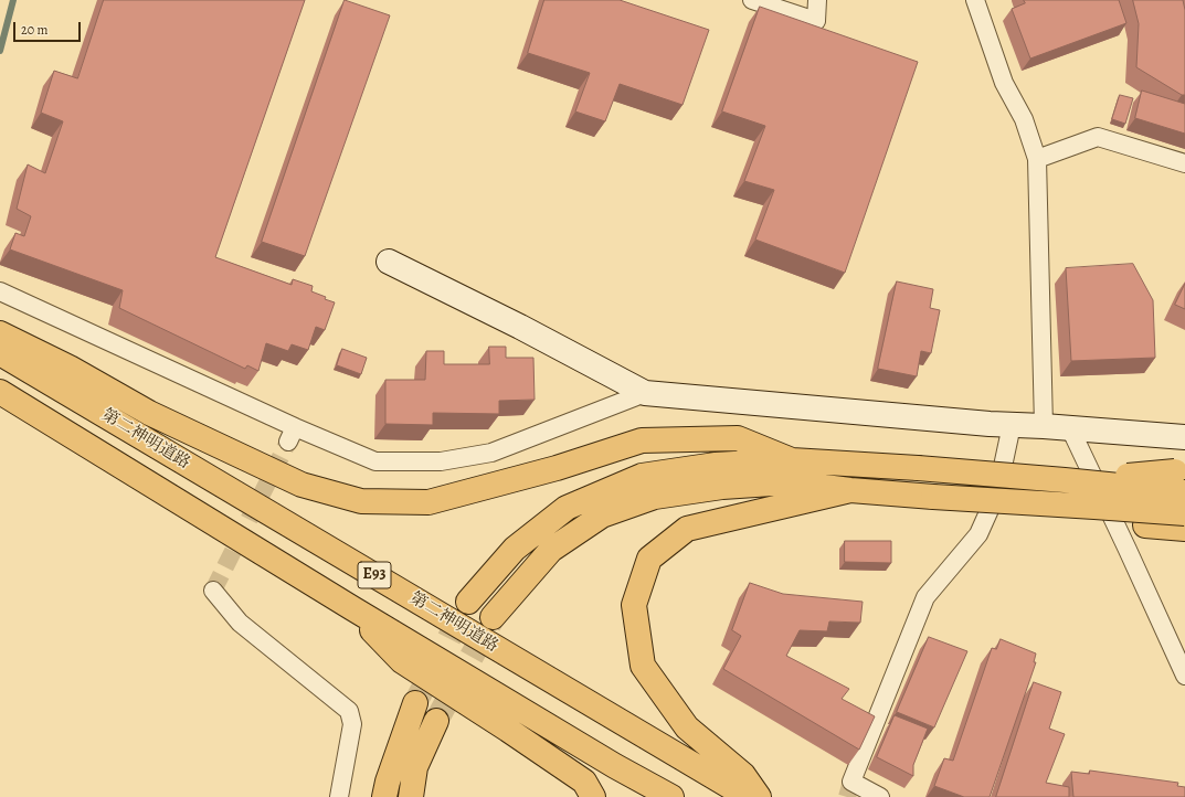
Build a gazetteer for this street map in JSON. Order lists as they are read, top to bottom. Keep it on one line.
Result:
{"streets":{"highway":["第二神明道路","E93"]},"scale_bar":"20 m"}
